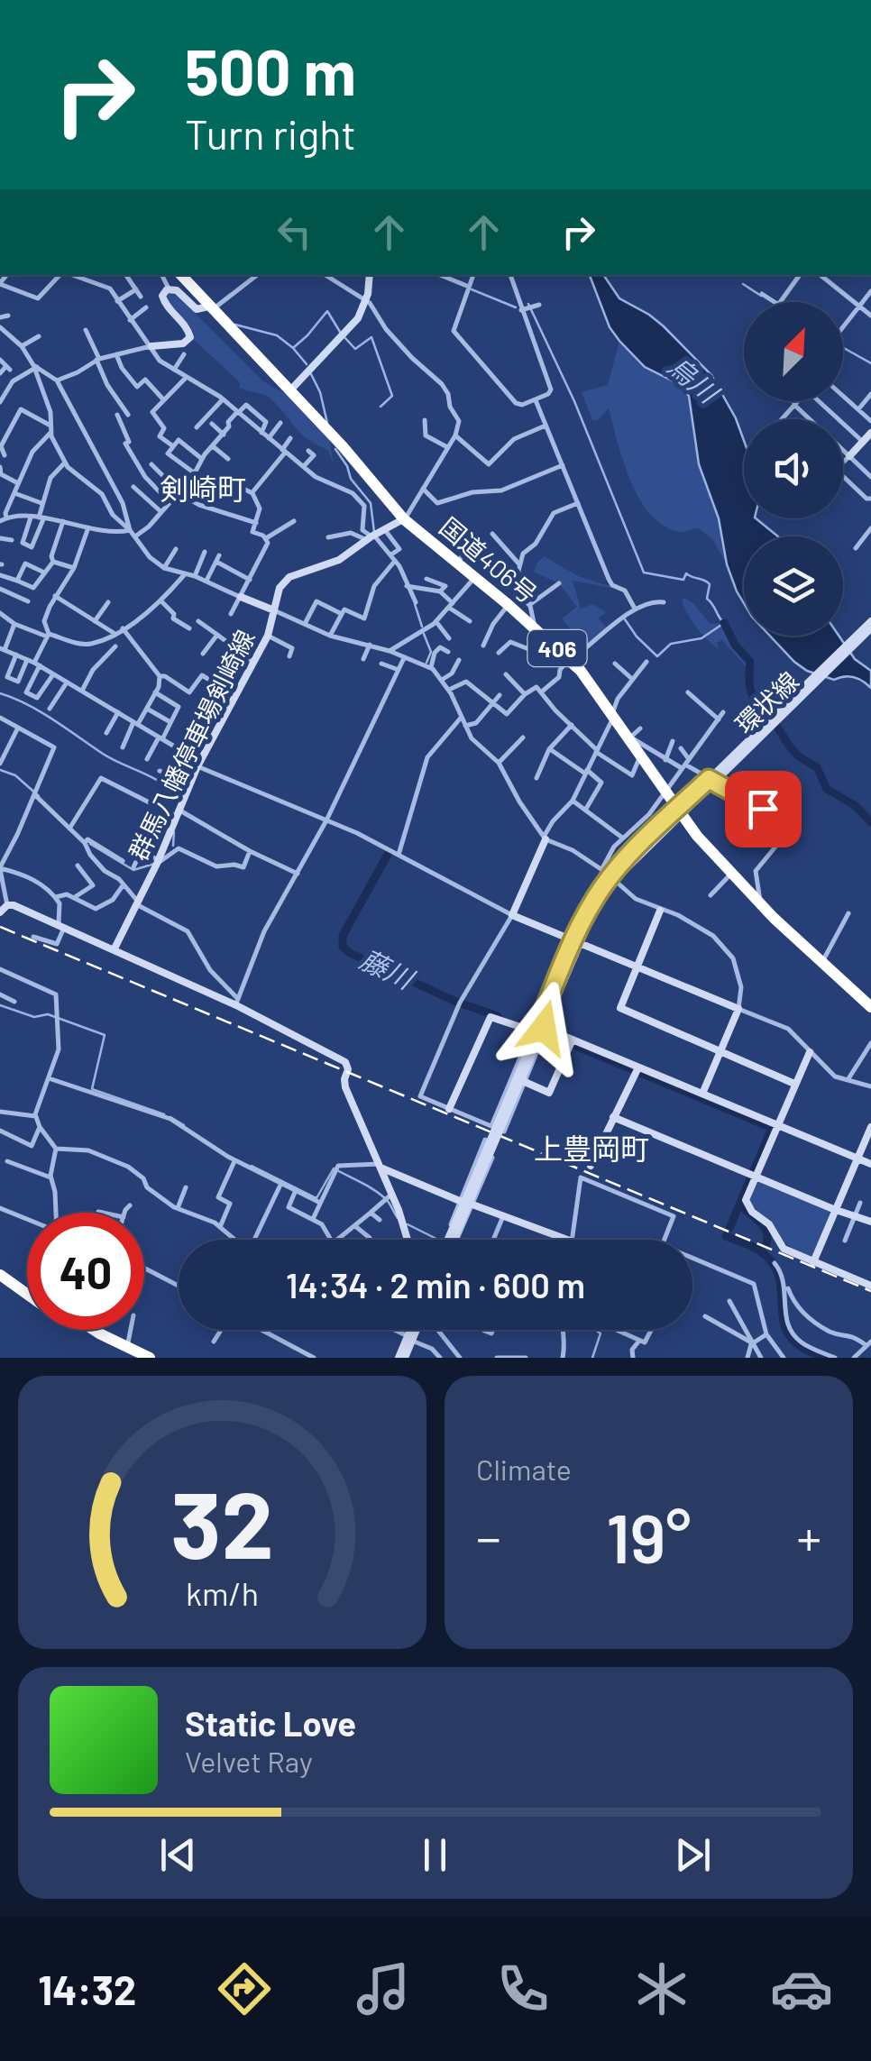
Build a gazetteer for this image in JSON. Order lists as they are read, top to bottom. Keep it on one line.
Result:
{"streets":{"highway":["国道406号","406"],"street":["環状線","群馬八幡停車場剣崎線"]},"crossings":[["国道406号","環状線"],["国道406号","群馬八幡停車場剣崎線"]],"districts":["剣崎町","上豊岡町"],"water":["烏川","藤川"],"north":"top right","page":{"turn":["500 m","Turn right"],"limit":"40","trip":"14:34 · 2 min · 600 m","tile":"Climate","heat":["−","19°","+"],"song":["Static Love","Velvet Ray"],"tabs":"14:32","gauge":["32","km/h"]}}
